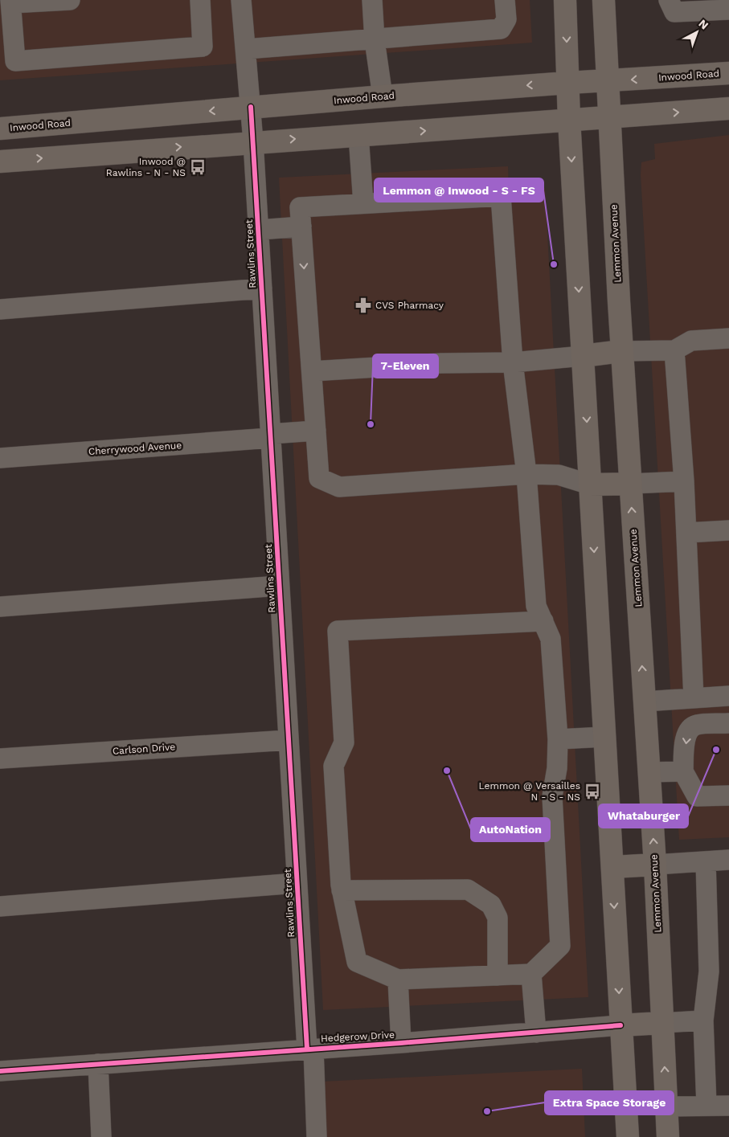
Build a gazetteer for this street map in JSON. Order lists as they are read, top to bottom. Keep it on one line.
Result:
{"streets":{"main road":["Inwood Road","Lemmon Avenue"],"street":["Rawlins Street","Cherrywood Avenue","Carlson Drive","Hedgerow Drive"]},"crossings":[["Inwood Road","Lemmon Avenue"],["Inwood Road","Rawlins Street"],["Rawlins Street","Cherrywood Avenue"],["Rawlins Street","Carlson Drive"],["Rawlins Street","Hedgerow Drive"]],"places":{"bus stop":["Inwood @ Rawlins - N - NS","Lemmon @ Versailles N - S - NS"],"other":["Lemmon @ Inwood - S - FS","7-Eleven","Whataburger","AutoNation","Extra Space Storage"],"pharmacy":["CVS Pharmacy"]},"north":"top right"}
